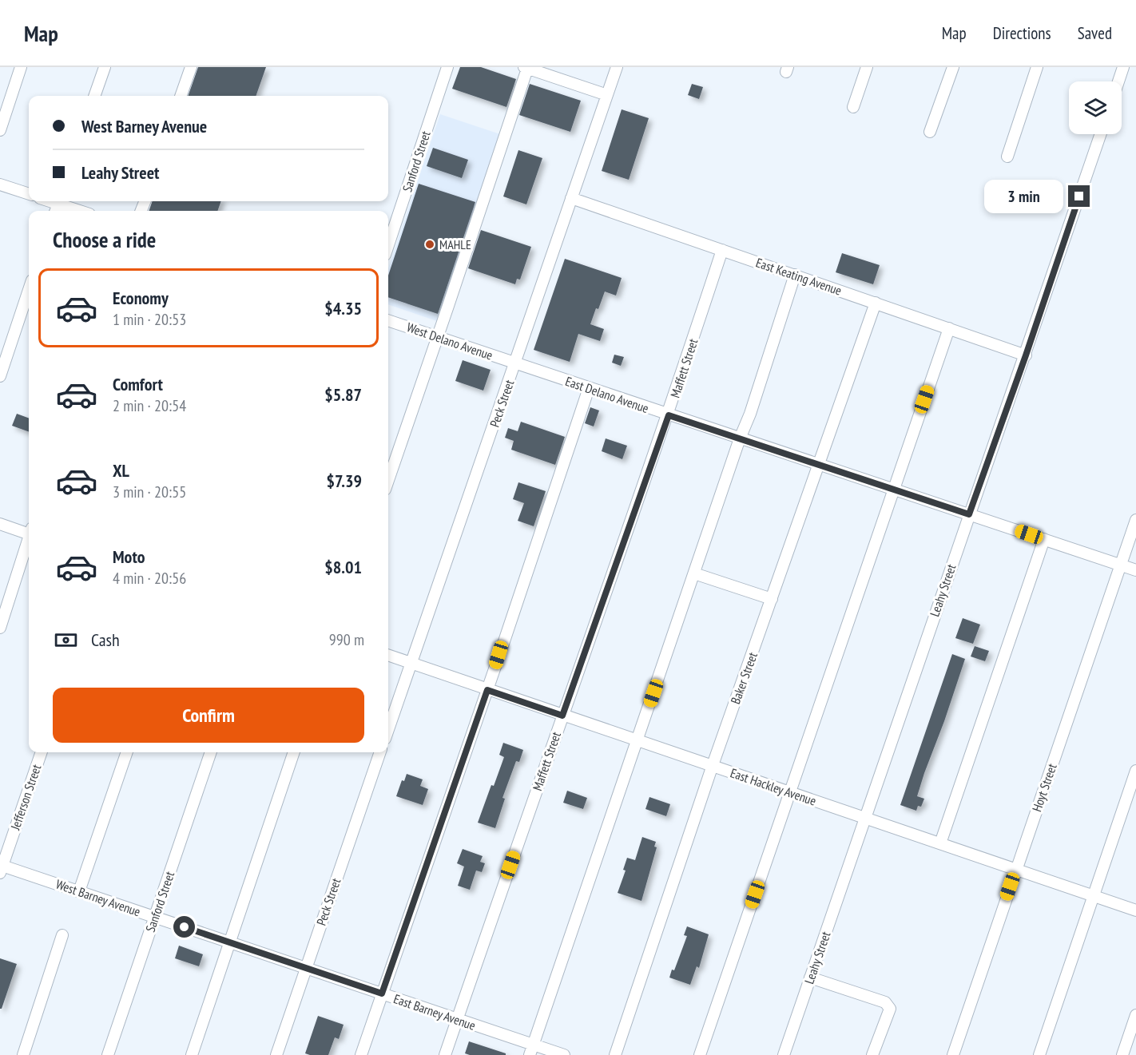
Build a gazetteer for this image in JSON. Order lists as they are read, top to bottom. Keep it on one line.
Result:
{"streets":{"street":["Sanford Street","East Keating Avenue","West Delano Avenue","Maffett Street","East Delano Avenue","Peck Street","Leahy Street","Baker Street","East Hackley Avenue","Hoyt Street","Jefferson Street","West Barney Avenue","East Barney Avenue"]},"crossings":[["Sanford Street","West Barney Avenue"],["East Keating Avenue","Maffett Street"],["East Keating Avenue","Peck Street"],["East Keating Avenue","Leahy Street"],["East Keating Avenue","Baker Street"],["West Delano Avenue","East Delano Avenue"],["West Delano Avenue","Peck Street"],["Maffett Street","East Delano Avenue"],["Maffett Street","East Hackley Avenue"],["Maffett Street","East Barney Avenue"],["East Delano Avenue","Peck Street"],["East Delano Avenue","Leahy Street"],["East Delano Avenue","Baker Street"],["East Delano Avenue","Hoyt Street"],["Peck Street","East Hackley Avenue"],["Peck Street","West Barney Avenue"],["Peck Street","East Barney Avenue"],["Leahy Street","East Hackley Avenue"],["Baker Street","East Hackley Avenue"],["East Hackley Avenue","Hoyt Street"],["Jefferson Street","West Barney Avenue"],["West Barney Avenue","East Barney Avenue"]],"places":["MAHLE"],"page":{"header":"Map","nav":["Map","Directions","Saved"],"banner":["West Barney Avenue","Leahy Street"],"bubble":"3 min","heading":"Choose a ride","list":[{"name":"Economy","note":"1 min · 20:53","value":"$4.35"},{"name":"Comfort","note":"2 min · 20:54","value":"$5.87"},{"name":"XL","note":"3 min · 20:55","value":"$7.39"},{"name":"Moto","note":"4 min · 20:56","value":"$8.01"}],"pay":["Cash","990 m"],"buttons":"Confirm"}}
